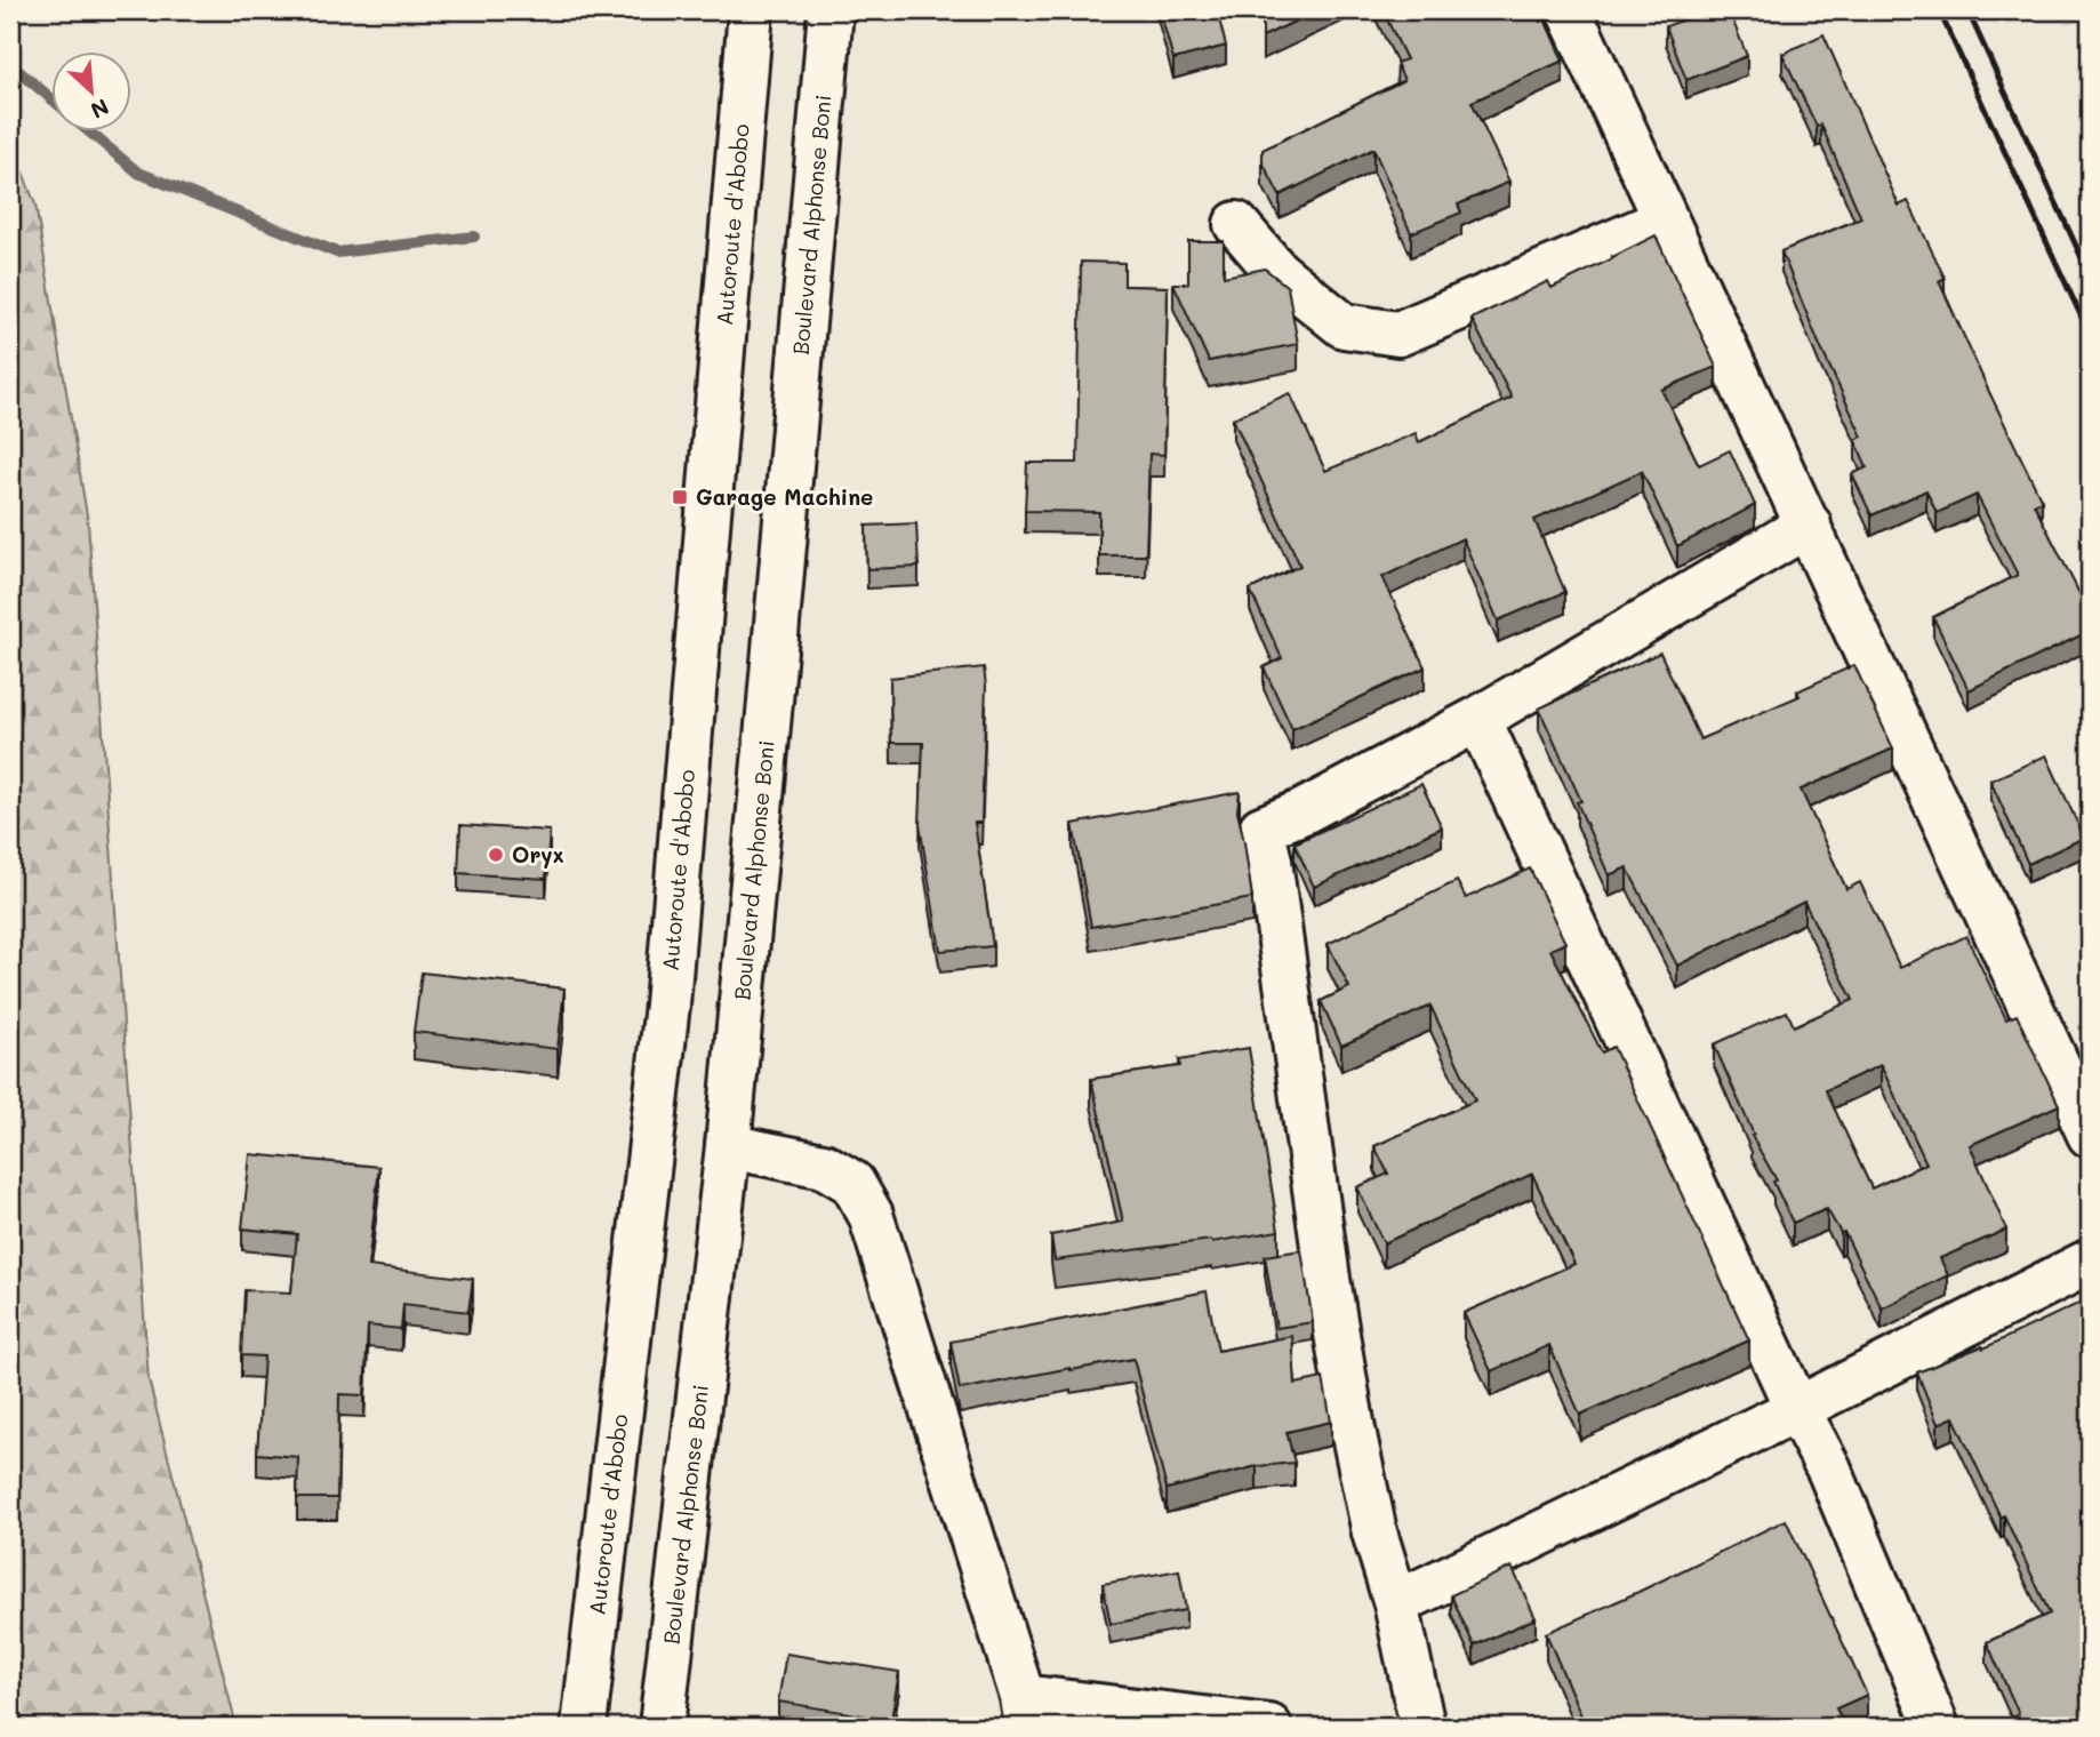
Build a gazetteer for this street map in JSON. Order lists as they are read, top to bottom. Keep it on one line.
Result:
{"streets":{"street":["Autoroute d'Abobo","Boulevard Alphonse Boni"]},"places":{"transit":["Garage Machine"],"other":["Oryx"]},"north":"bottom right"}
